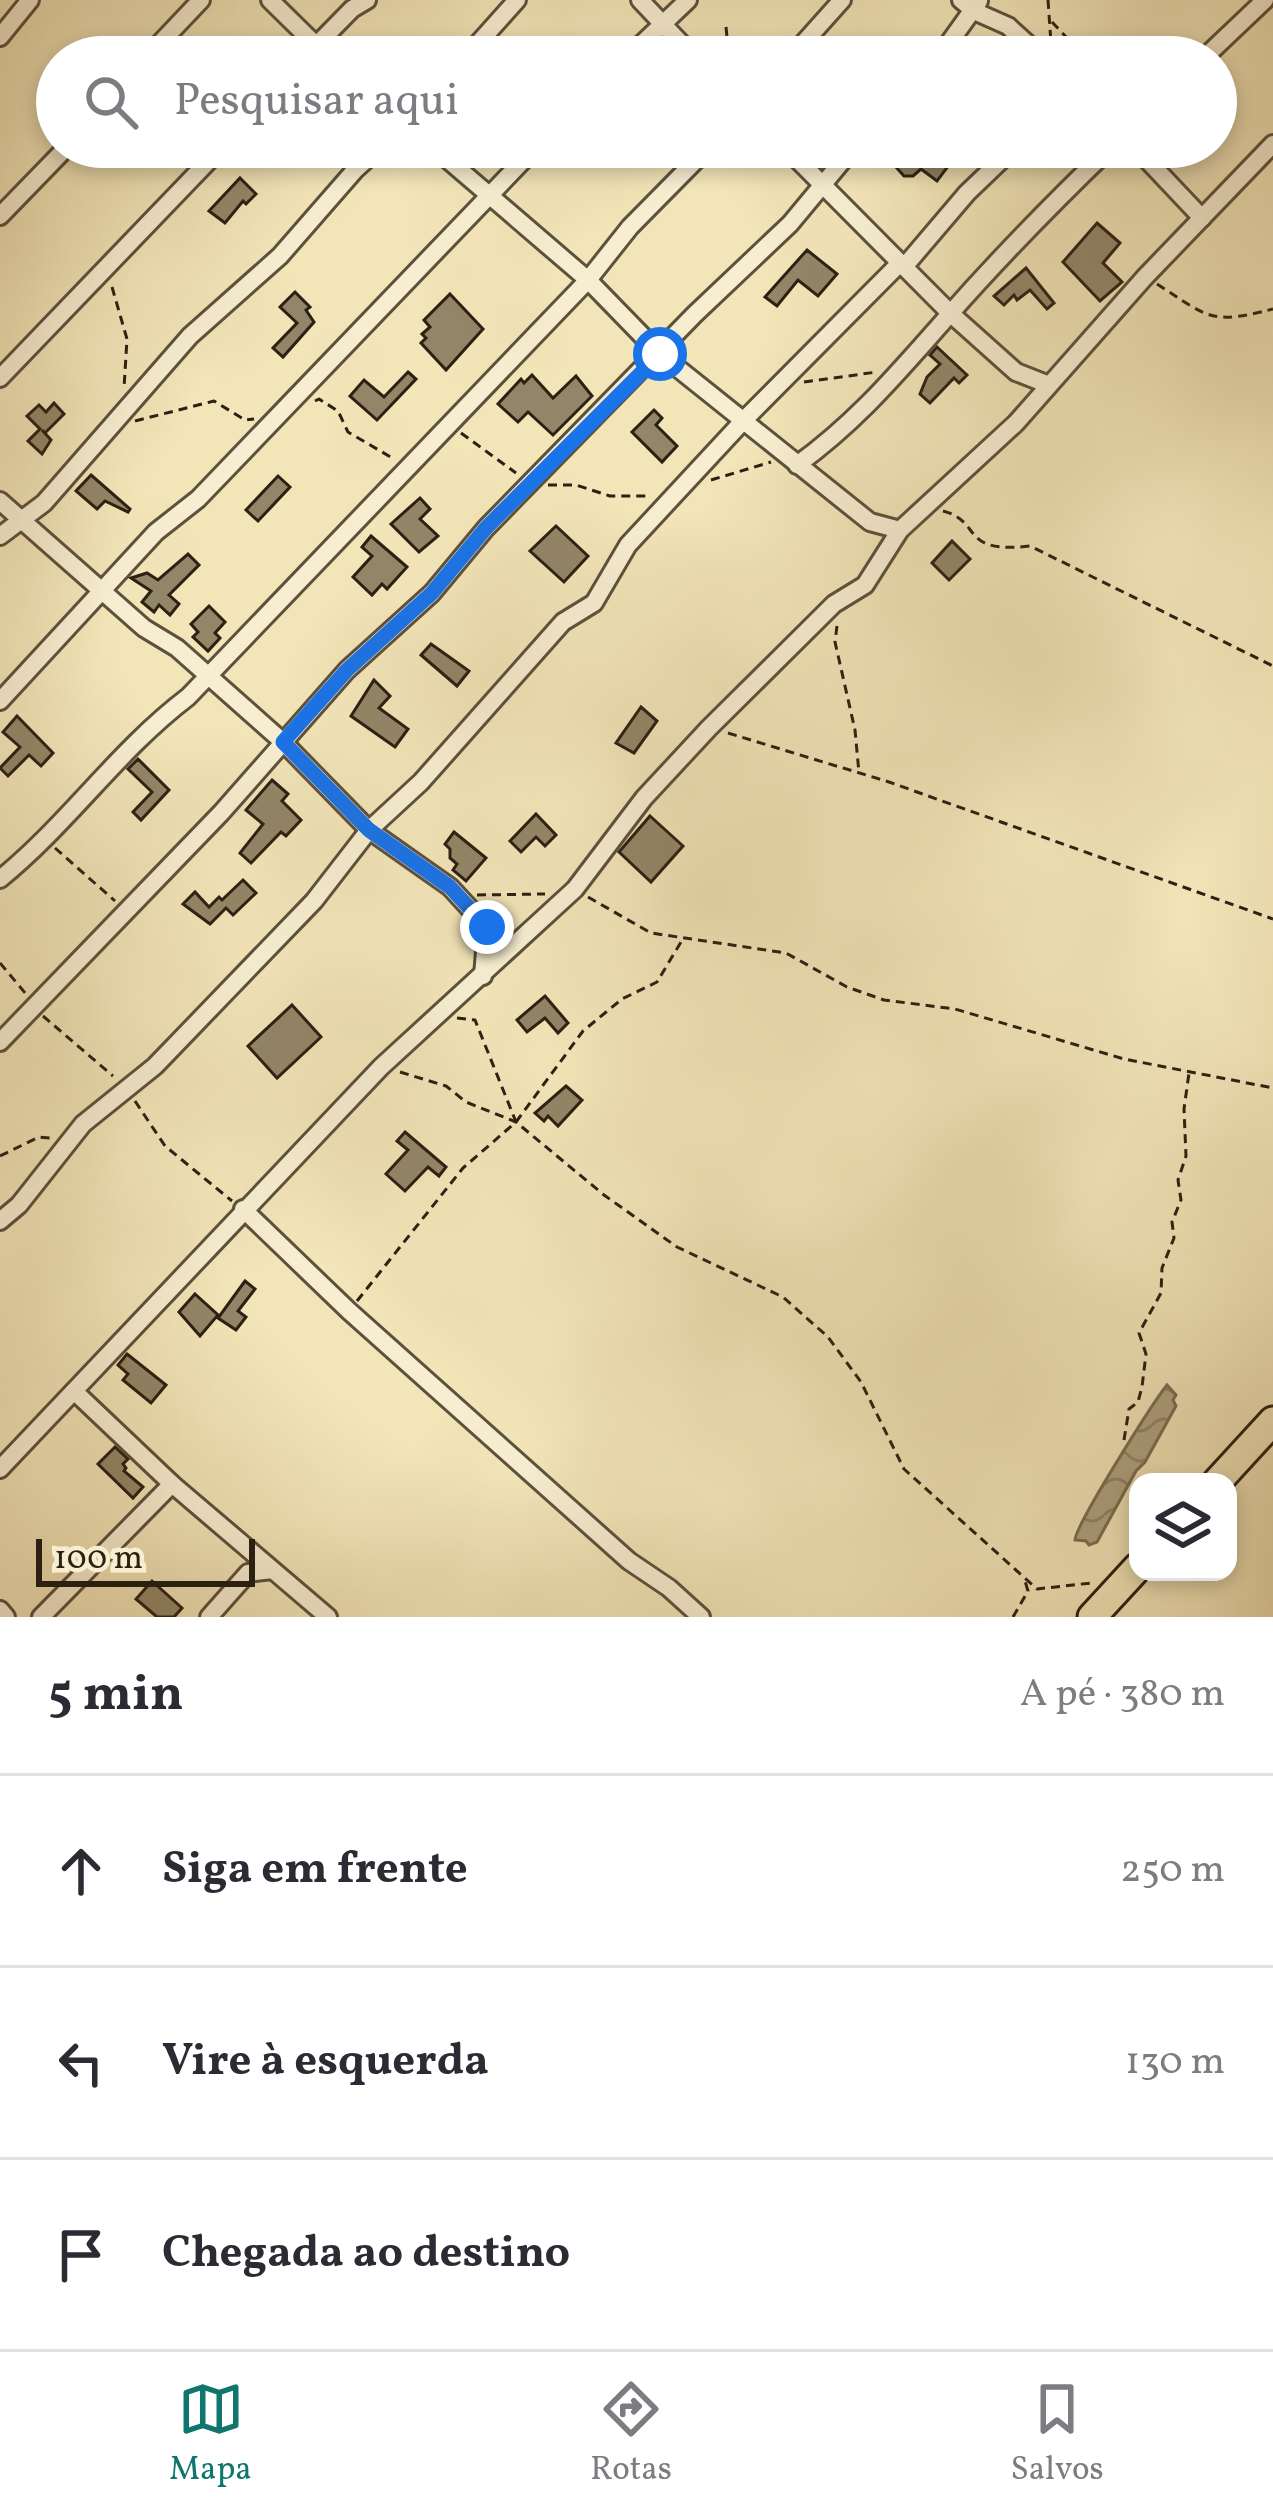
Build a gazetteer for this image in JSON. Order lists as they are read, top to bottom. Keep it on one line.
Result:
{"scale_bar":"100 m","page":{"search":"Pesquisar aqui","scale":"100 m","heading":["5 min","A pé · 380 m"],"list":[["Siga em frente","250 m"],["Vire à esquerda","130 m"],"Chegada ao destino"],"nav":["Mapa","Rotas","Salvos"]}}
